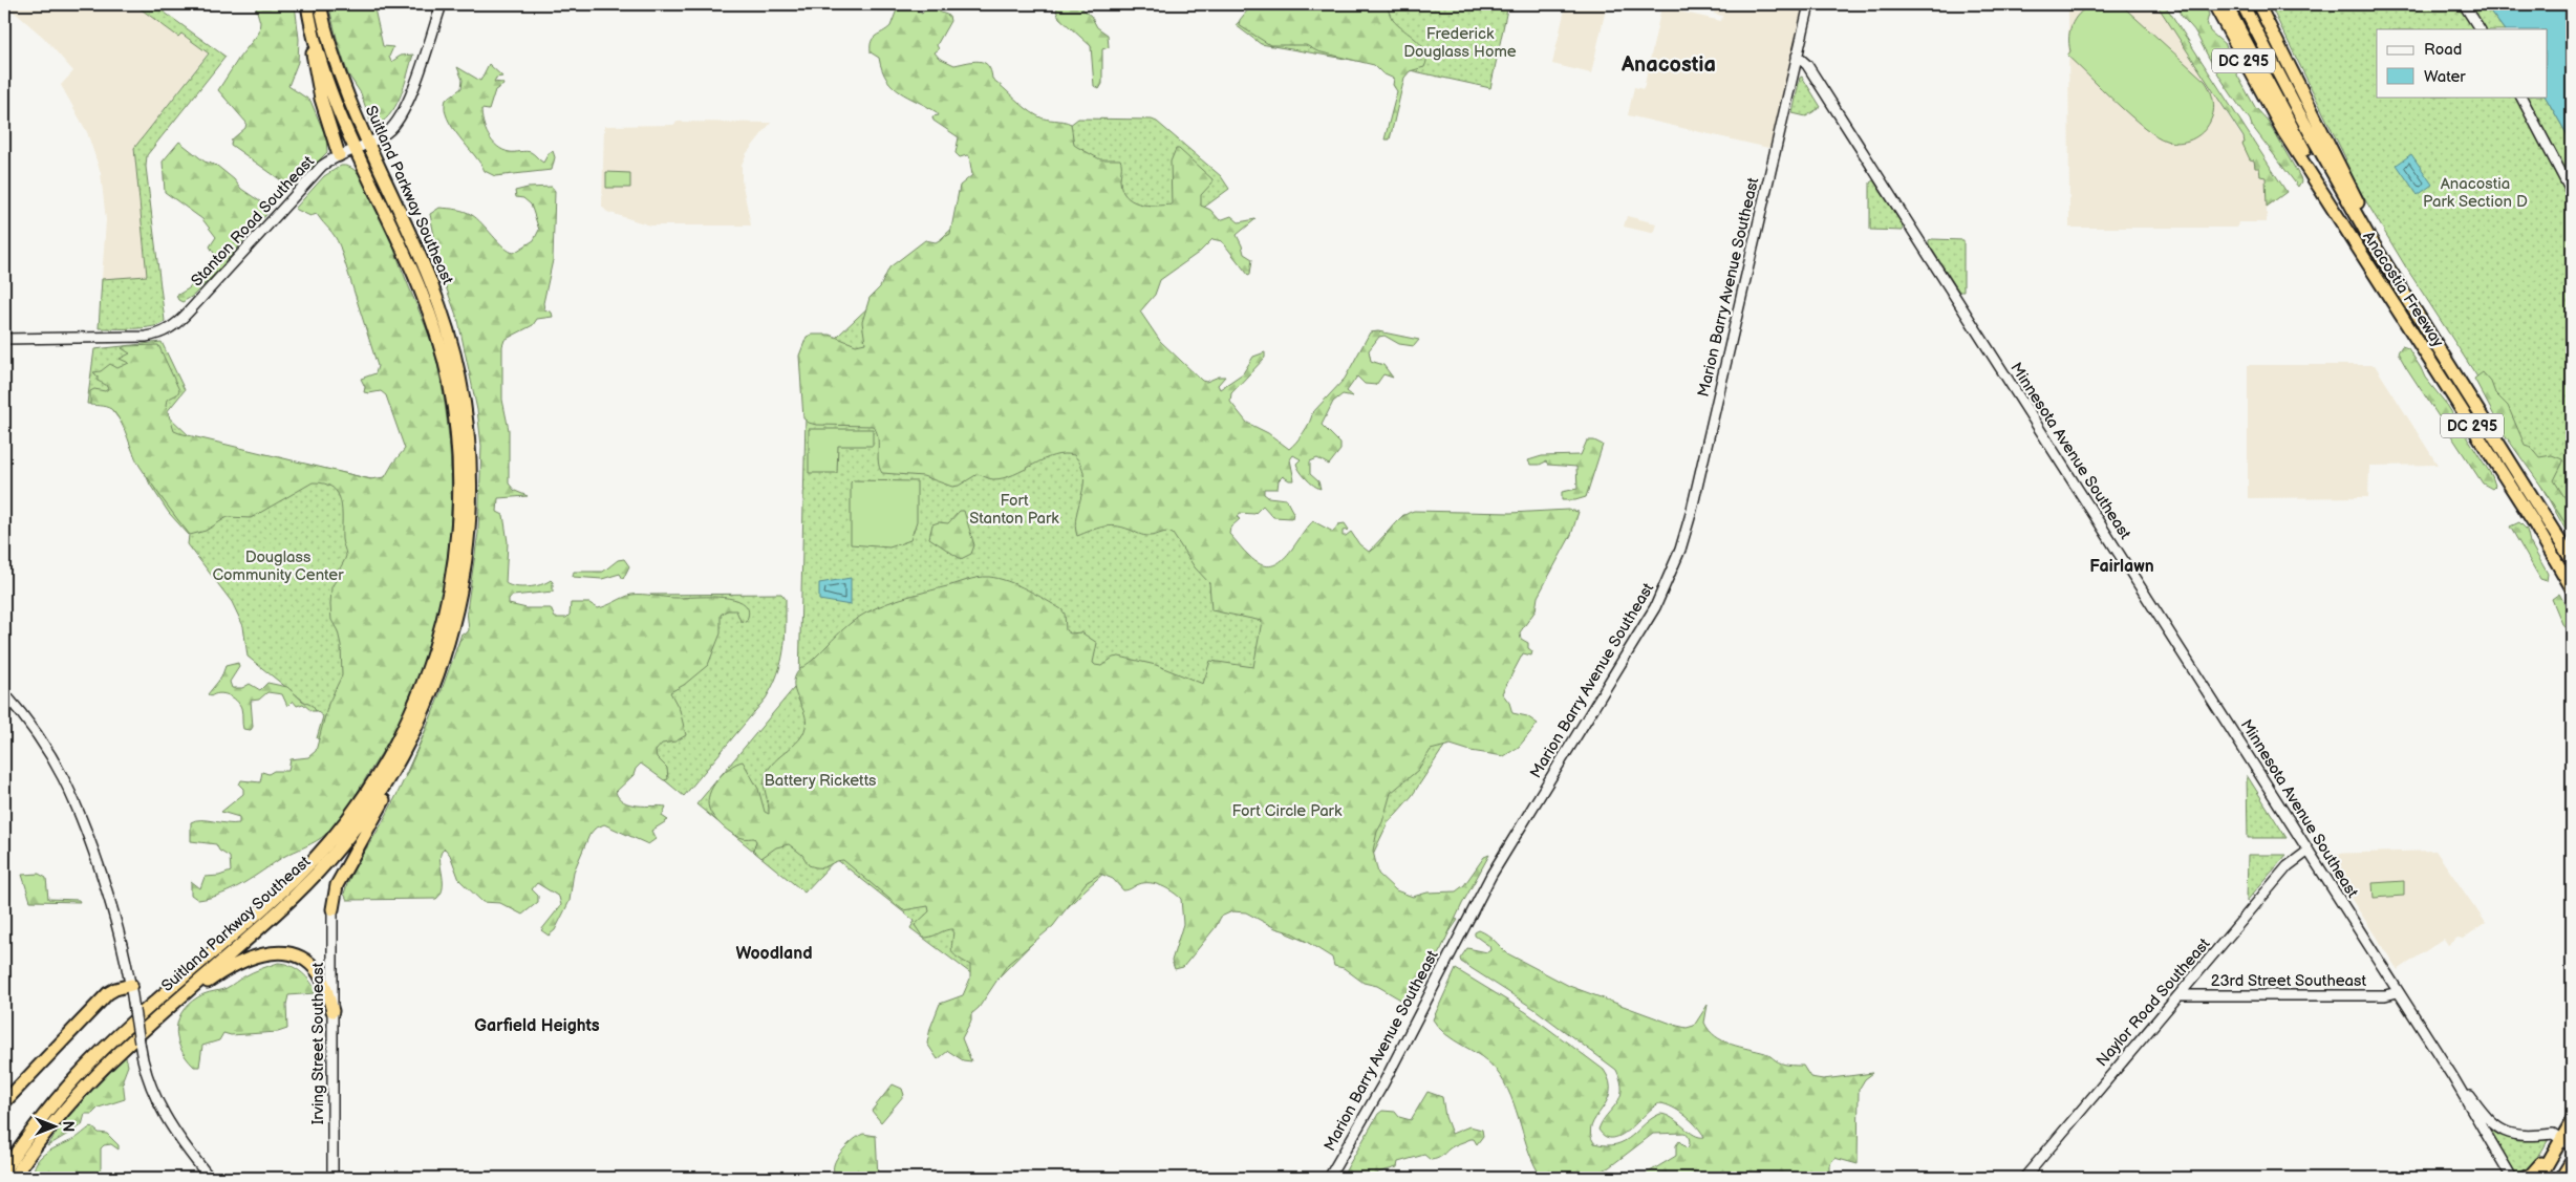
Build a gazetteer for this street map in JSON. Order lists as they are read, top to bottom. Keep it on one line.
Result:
{"streets":{"highway":["DC 295","Suitland Parkway Southeast","Anacostia Freeway"],"main road":["Stanton Road Southeast","Marion Barry Avenue Southeast","Minnesota Avenue Southeast","23rd Street Southeast","Naylor Road Southeast","Irving Street Southeast"]},"crossings":[["Suitland Parkway Southeast","Stanton Road Southeast"],["Marion Barry Avenue Southeast","Minnesota Avenue Southeast"],["Minnesota Avenue Southeast","23rd Street Southeast"],["Minnesota Avenue Southeast","Naylor Road Southeast"],["23rd Street Southeast","Naylor Road Southeast"]],"districts":["Anacostia","Fairlawn","Woodland","Garfield Heights"],"parks":["Frederick Douglass Home","Anacostia Park Section D","Fort Stanton Park","Douglass Community Center","Battery Ricketts","Fort Circle Park"],"legend":["Road","Water"],"north":"right"}
